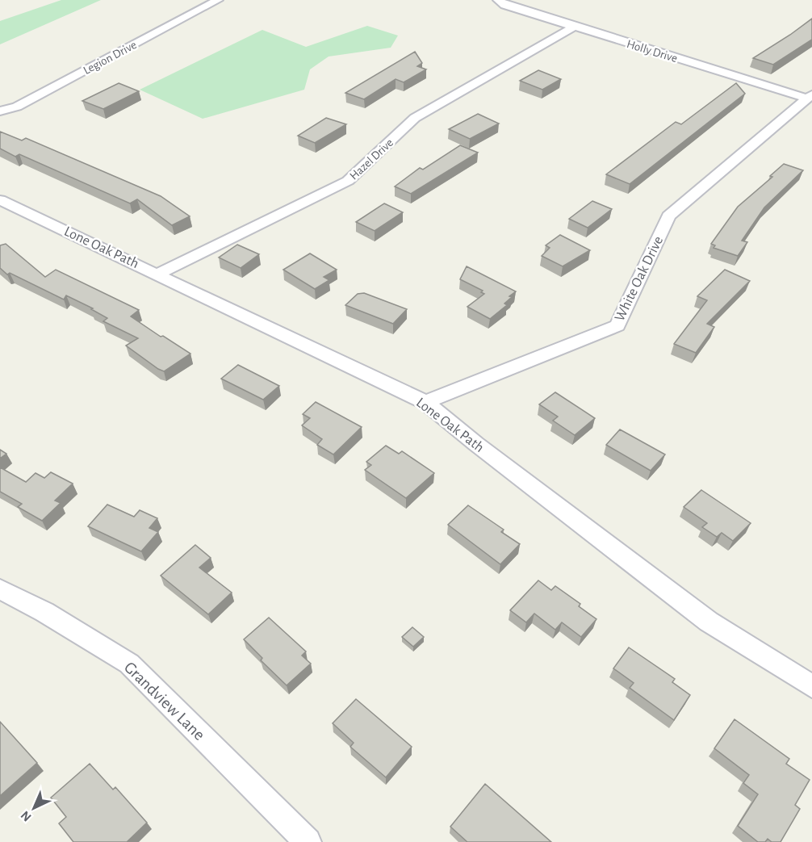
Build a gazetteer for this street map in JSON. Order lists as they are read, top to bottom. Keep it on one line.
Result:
{"streets":{"street":["Holly Drive","Legion Drive","Hazel Drive","Lone Oak Path","White Oak Drive","Grandview Lane"]},"crossings":[["Holly Drive","Hazel Drive"],["Holly Drive","White Oak Drive"],["Hazel Drive","Lone Oak Path"],["Lone Oak Path","White Oak Drive"]],"north":"bottom left"}
